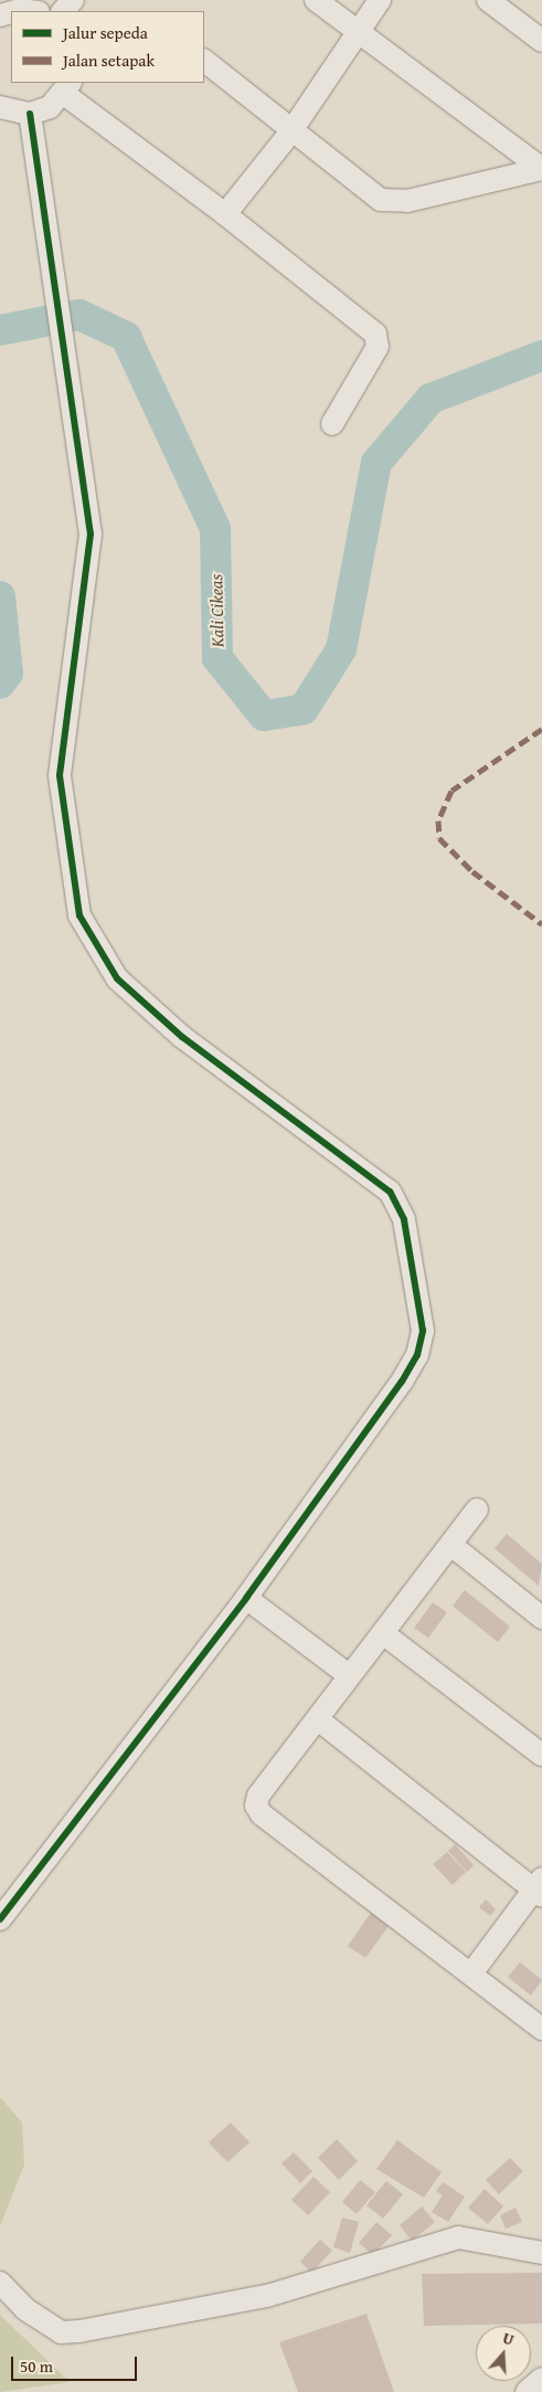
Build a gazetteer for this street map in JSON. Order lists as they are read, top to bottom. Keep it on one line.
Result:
{"water":["Kali Cikeas"],"legend":["Jalur sepeda","Jalan setapak"],"scale_bar":"50 m","north":"top"}
